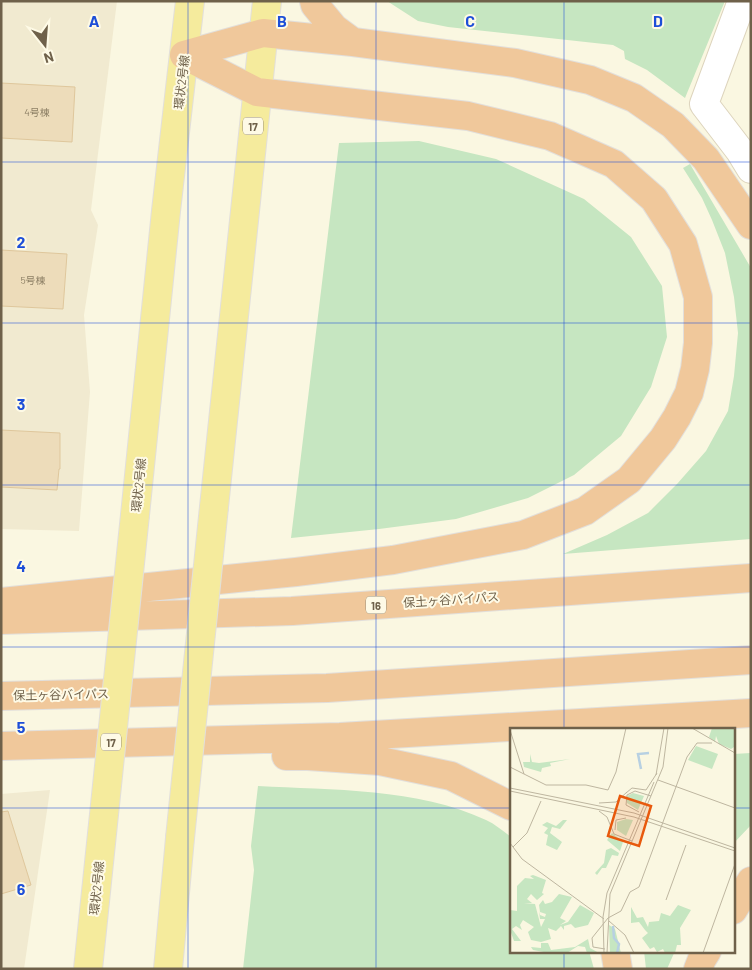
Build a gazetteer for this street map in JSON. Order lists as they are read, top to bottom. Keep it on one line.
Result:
{"streets":{"highway":["保土ヶ谷バイパス","16"],"main road":["環状2号線","17"]},"house_numbers":["4号棟","5号棟"],"north":"bottom","grid":{"columns":["A","B","C","D"],"rows":["2","3","4","5","6"]}}
